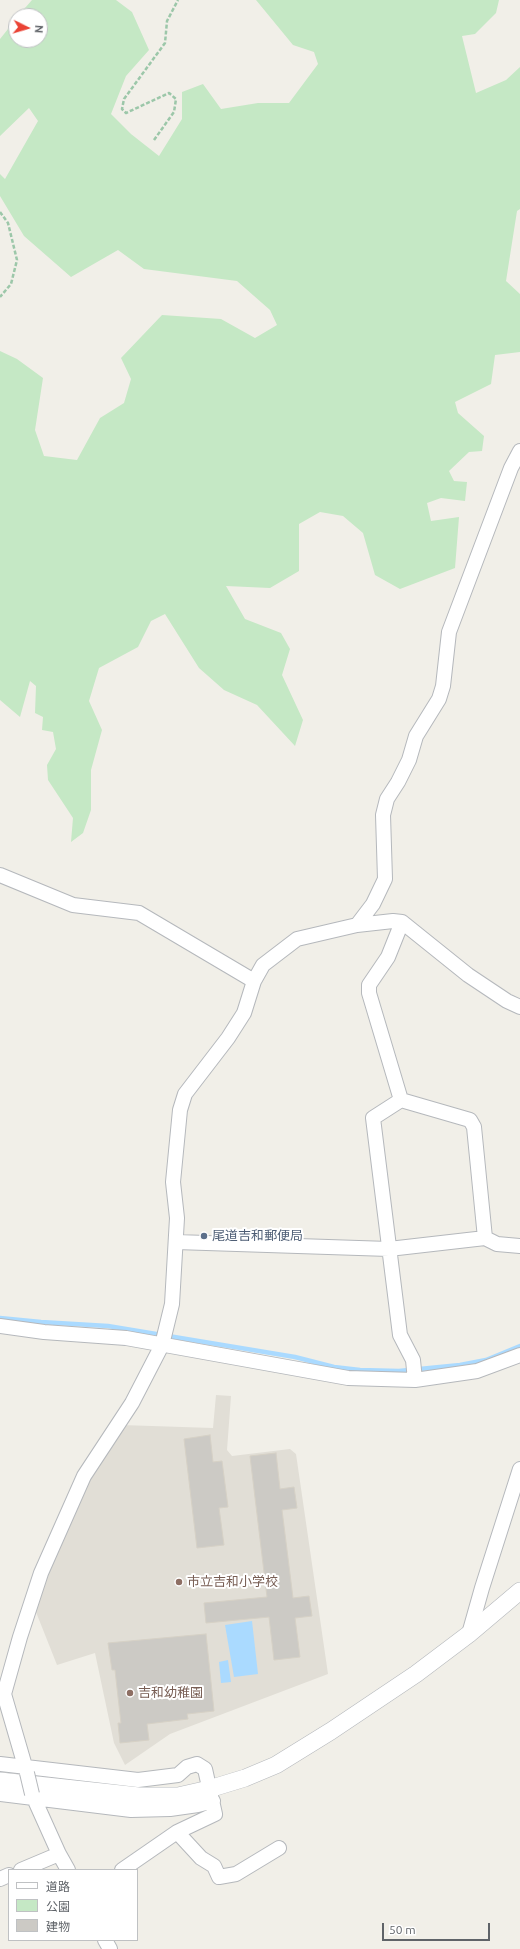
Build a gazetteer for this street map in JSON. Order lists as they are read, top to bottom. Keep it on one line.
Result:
{"places":["尾道吉和郵便局","市立吉和小学校","吉和幼稚園"],"legend":["道路","公園","建物"],"scale_bar":"50 m","north":"right"}
